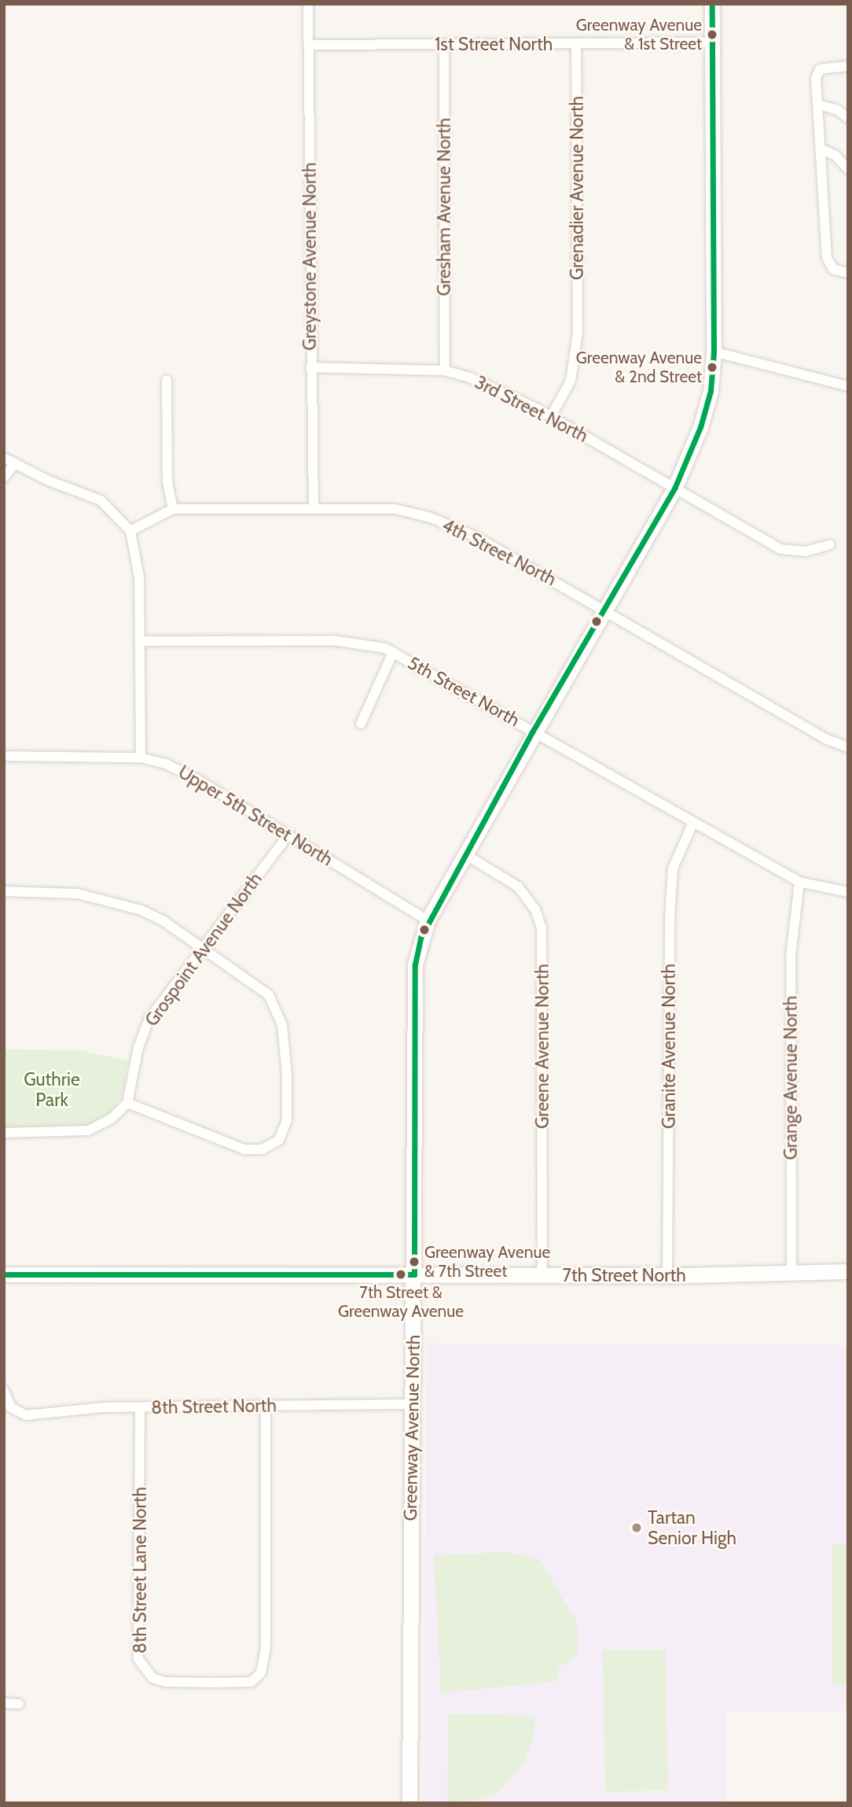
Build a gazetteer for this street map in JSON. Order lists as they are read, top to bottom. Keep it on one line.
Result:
{"streets":{"street":["1st Street North","Grenadier Avenue North","Gresham Avenue North","Greystone Avenue North","3rd Street North","4th Street North","5th Street North","Upper 5th Street North","Grospoint Avenue North","Greene Avenue North","Granite Avenue North","Grange Avenue North","7th Street North","8th Street North","Greenway Avenue North","8th Street Lane North"]},"crossings":[["1st Street North","Grenadier Avenue North"],["1st Street North","Gresham Avenue North"],["1st Street North","Greystone Avenue North"],["1st Street North","Greenway Avenue North"],["Grenadier Avenue North","3rd Street North"],["Gresham Avenue North","3rd Street North"],["Greystone Avenue North","3rd Street North"],["Greystone Avenue North","4th Street North"],["3rd Street North","Greenway Avenue North"],["4th Street North","Greenway Avenue North"],["5th Street North","Granite Avenue North"],["5th Street North","Grange Avenue North"],["5th Street North","Greenway Avenue North"],["Upper 5th Street North","Grospoint Avenue North"],["Upper 5th Street North","Greenway Avenue North"],["Greene Avenue North","7th Street North"],["Greene Avenue North","Greenway Avenue North"],["Granite Avenue North","7th Street North"],["Grange Avenue North","7th Street North"],["7th Street North","Greenway Avenue North"],["8th Street North","Greenway Avenue North"],["8th Street North","8th Street Lane North"]],"parks":["Guthrie Park"],"places":["Greenway Avenue & 1st Street","Greenway Avenue & 2nd Street","Greenway Avenue & 7th Street","7th Street & Greenway Avenue","Tartan Senior High"]}
